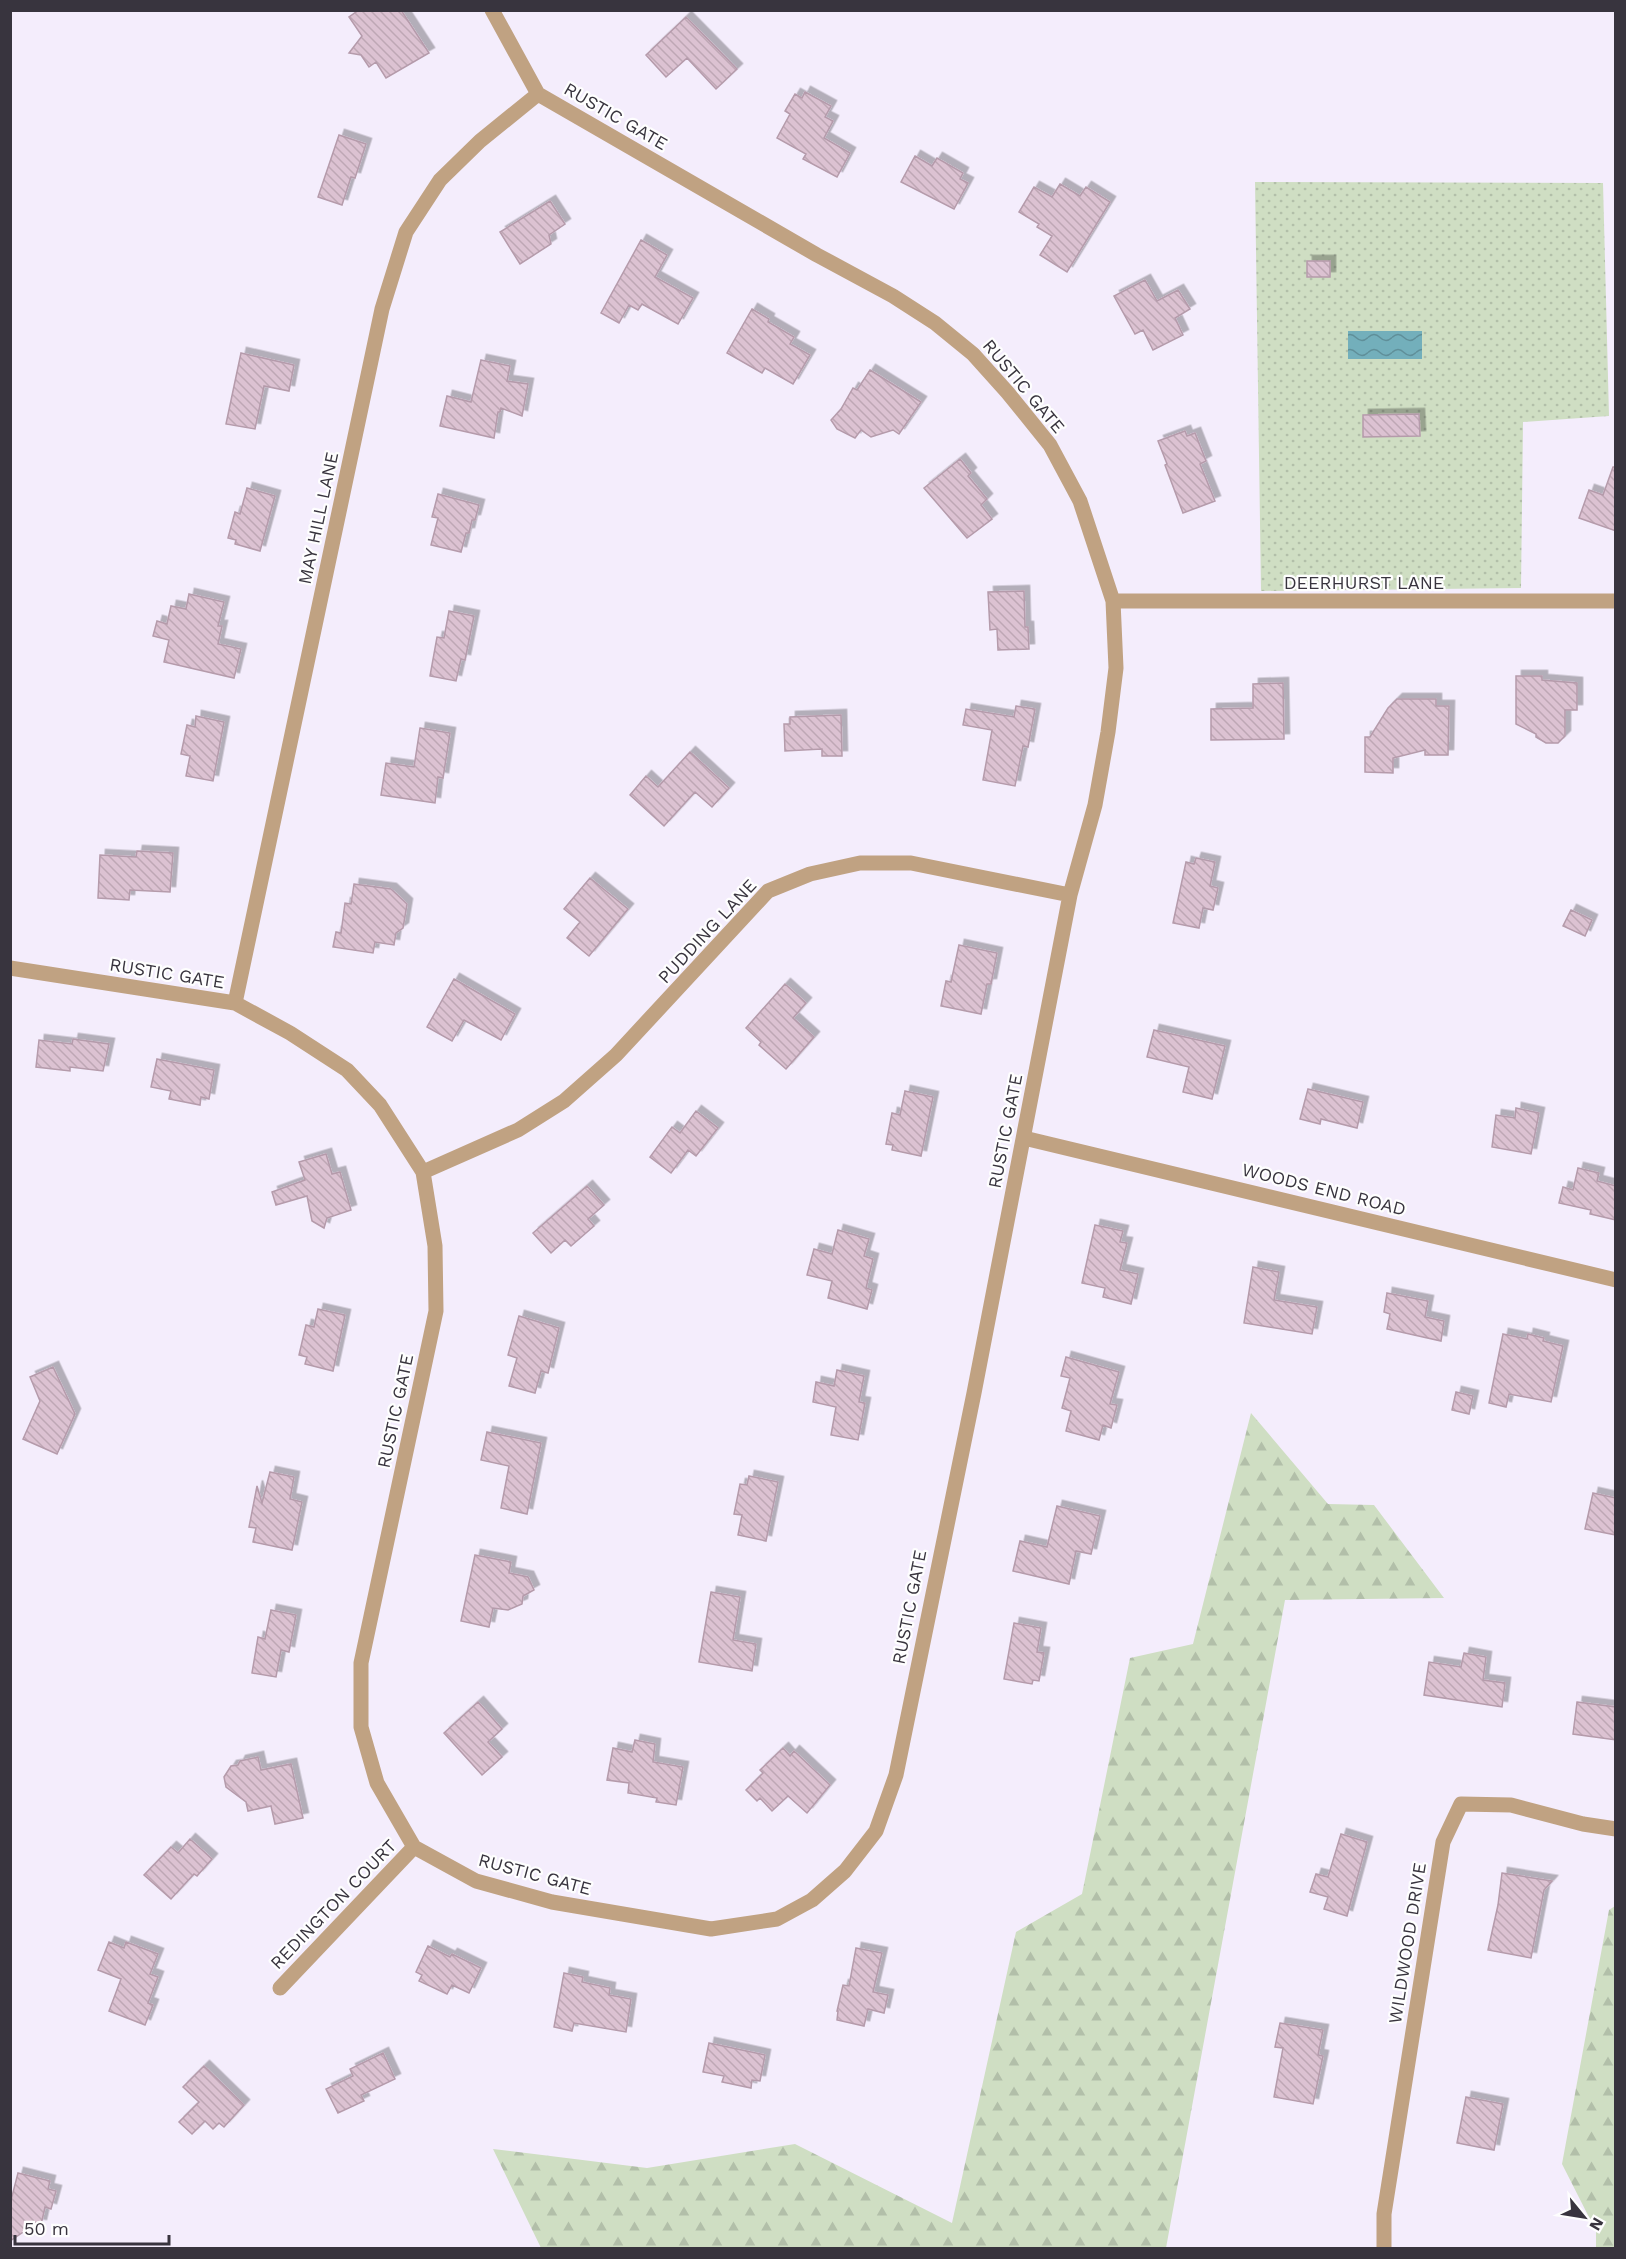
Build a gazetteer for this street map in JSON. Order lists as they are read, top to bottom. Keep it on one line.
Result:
{"streets":{"street":["RUSTIC GATE","MAY HILL LANE","DEERHURST LANE","PUDDING LANE","WOODS END ROAD","REDINGTON COURT","WILDWOOD DRIVE"]},"crossings":[["RUSTIC GATE","MAY HILL LANE"],["RUSTIC GATE","DEERHURST LANE"],["RUSTIC GATE","PUDDING LANE"],["RUSTIC GATE","WOODS END ROAD"],["RUSTIC GATE","REDINGTON COURT"]],"scale_bar":"50 m","north":"bottom right"}
